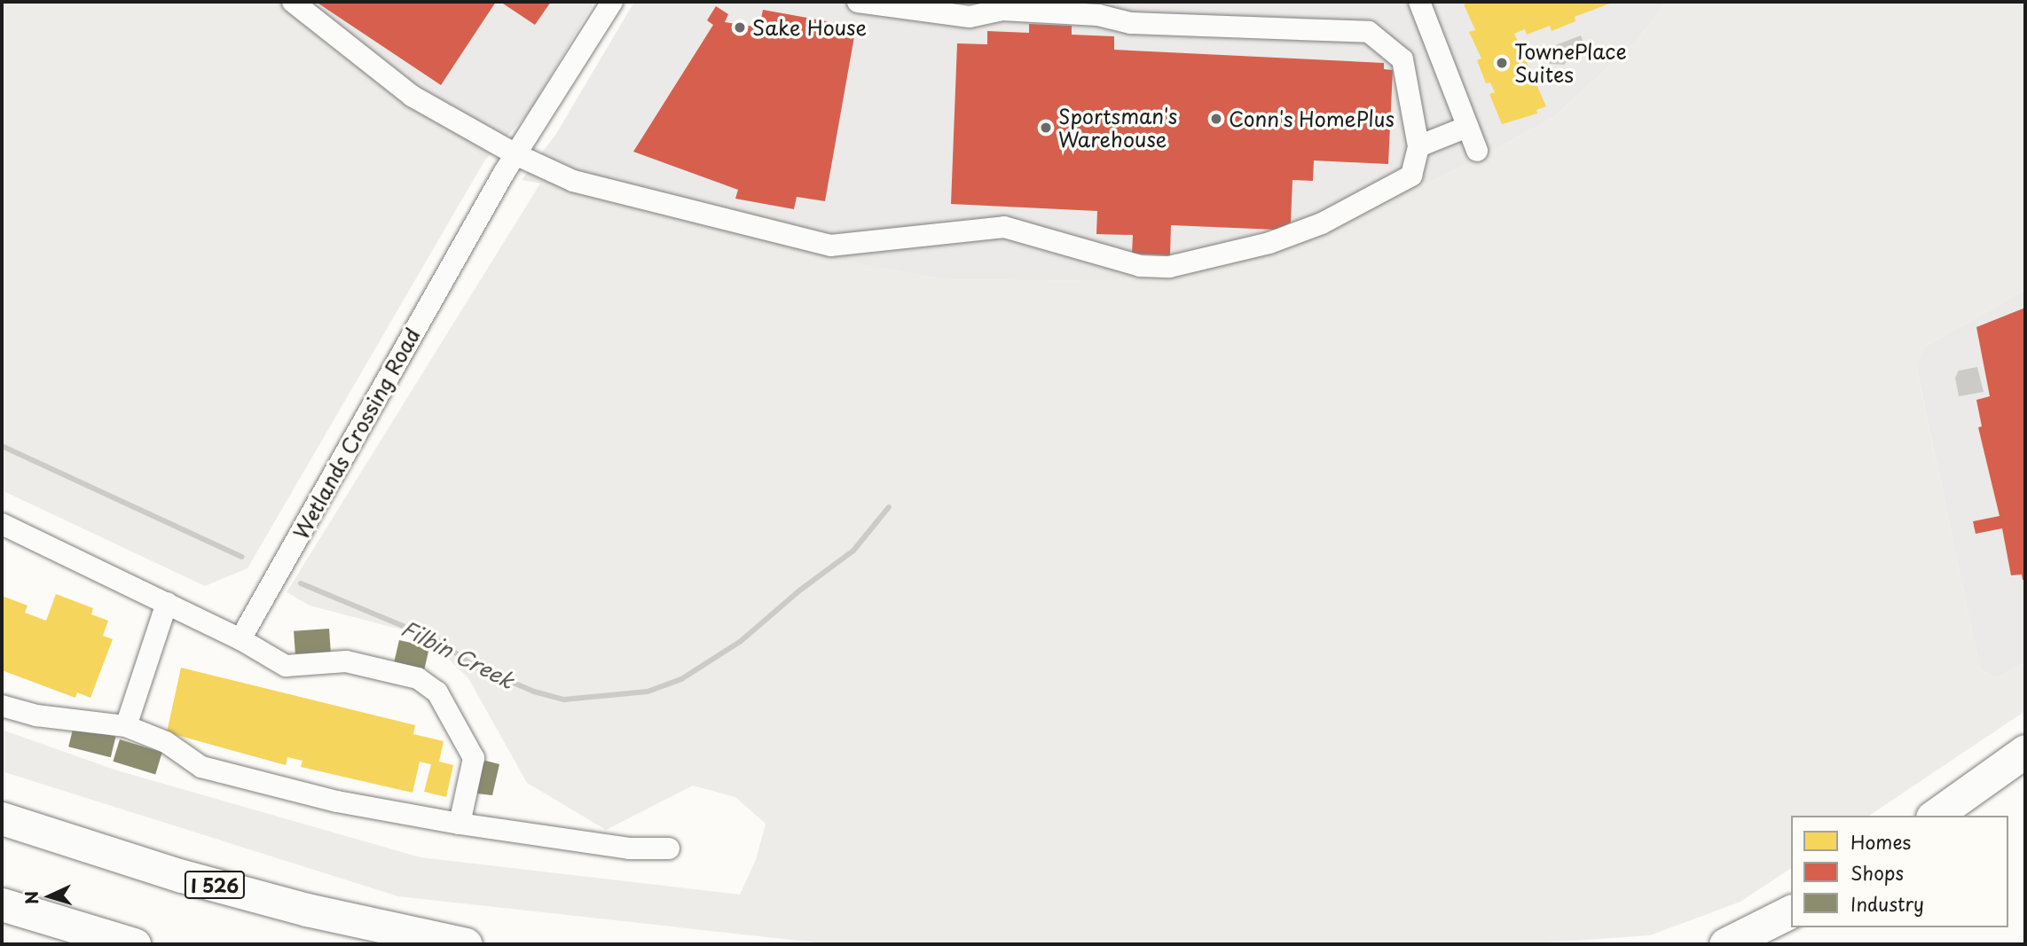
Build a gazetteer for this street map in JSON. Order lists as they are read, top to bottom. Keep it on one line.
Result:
{"streets":{"highway":["I 526"],"street":["Wetlands Crossing Road"]},"water":["Filbin Creek"],"places":["Sake House","TownePlace Suites","Conn's HomePlus","Sportsman's Warehouse"],"legend":["Homes","Shops","Industry"],"north":"left"}
